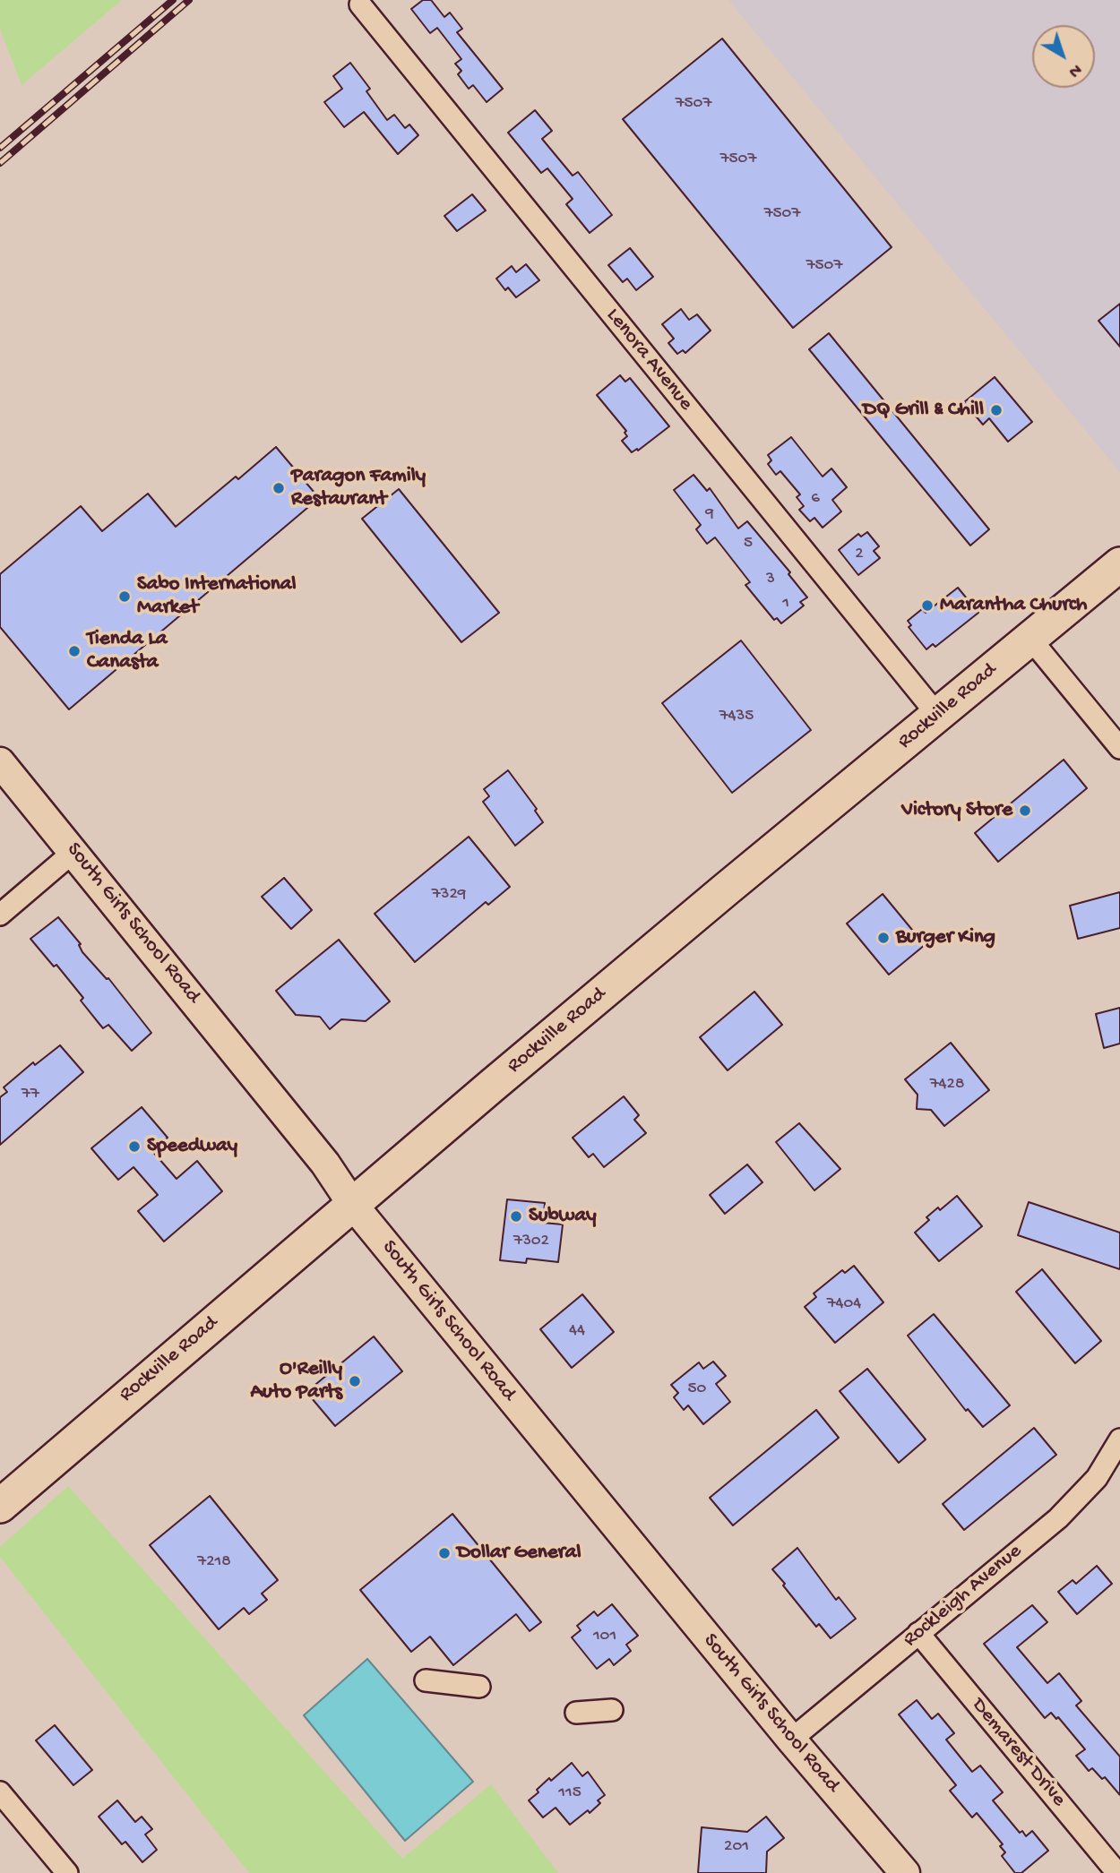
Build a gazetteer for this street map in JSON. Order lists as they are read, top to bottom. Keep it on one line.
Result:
{"streets":{"main road":["Rockville Road","South Girls School Road"],"street":["Lenora Avenue","Rockleigh Avenue","Demarest Drive"]},"crossings":[["Lenora Avenue","Rockville Road"],["Rockville Road","South Girls School Road"],["South Girls School Road","Rockleigh Avenue"],["Rockleigh Avenue","Demarest Drive"]],"places":["DQ Grill & Chill","Paragon Family Restaurant","Sabo International Market","Marantha Church","Tienda La Canasta","Victory Store","Burger King","Speedway","Subway","O'Reilly Auto Parts","Dollar General"],"house_numbers":["7507","7507","7507","7507","6","9","5","2","3","1","7435","7329","7428","77","7302","7404","44","50","7218","101","115","201"],"north":"bottom right"}
